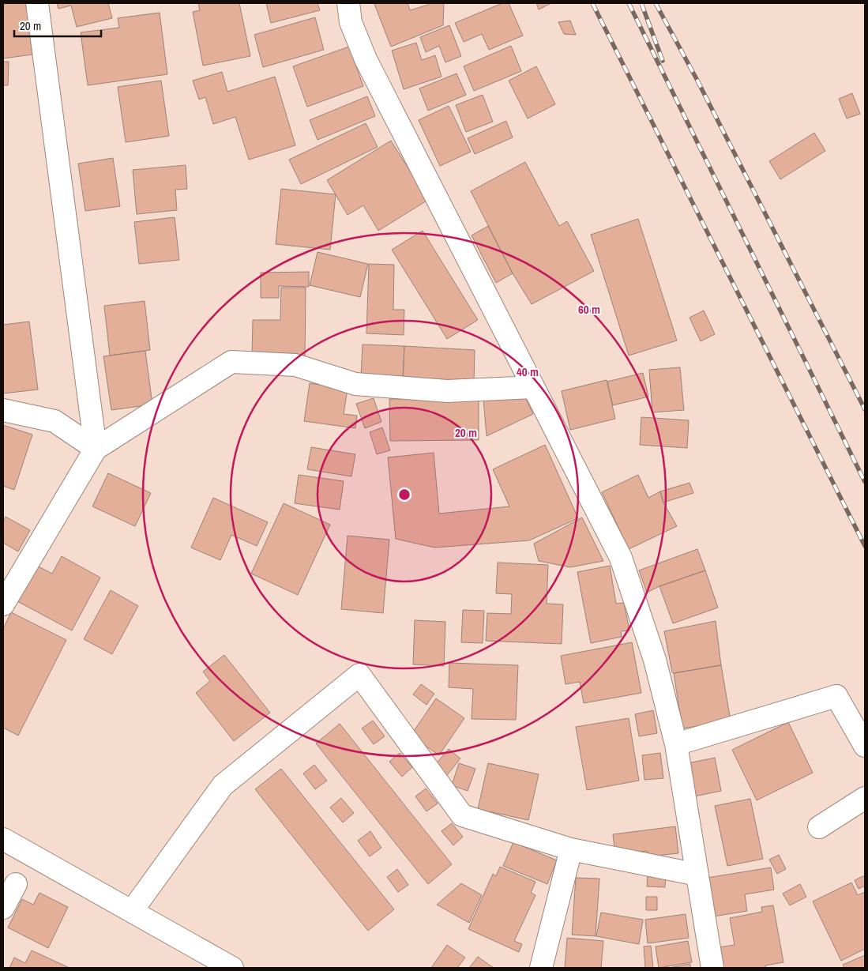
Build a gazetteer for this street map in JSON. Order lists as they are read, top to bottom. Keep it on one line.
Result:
{"scale_bar":"20 m","rings":["60 m","40 m","20 m"]}
